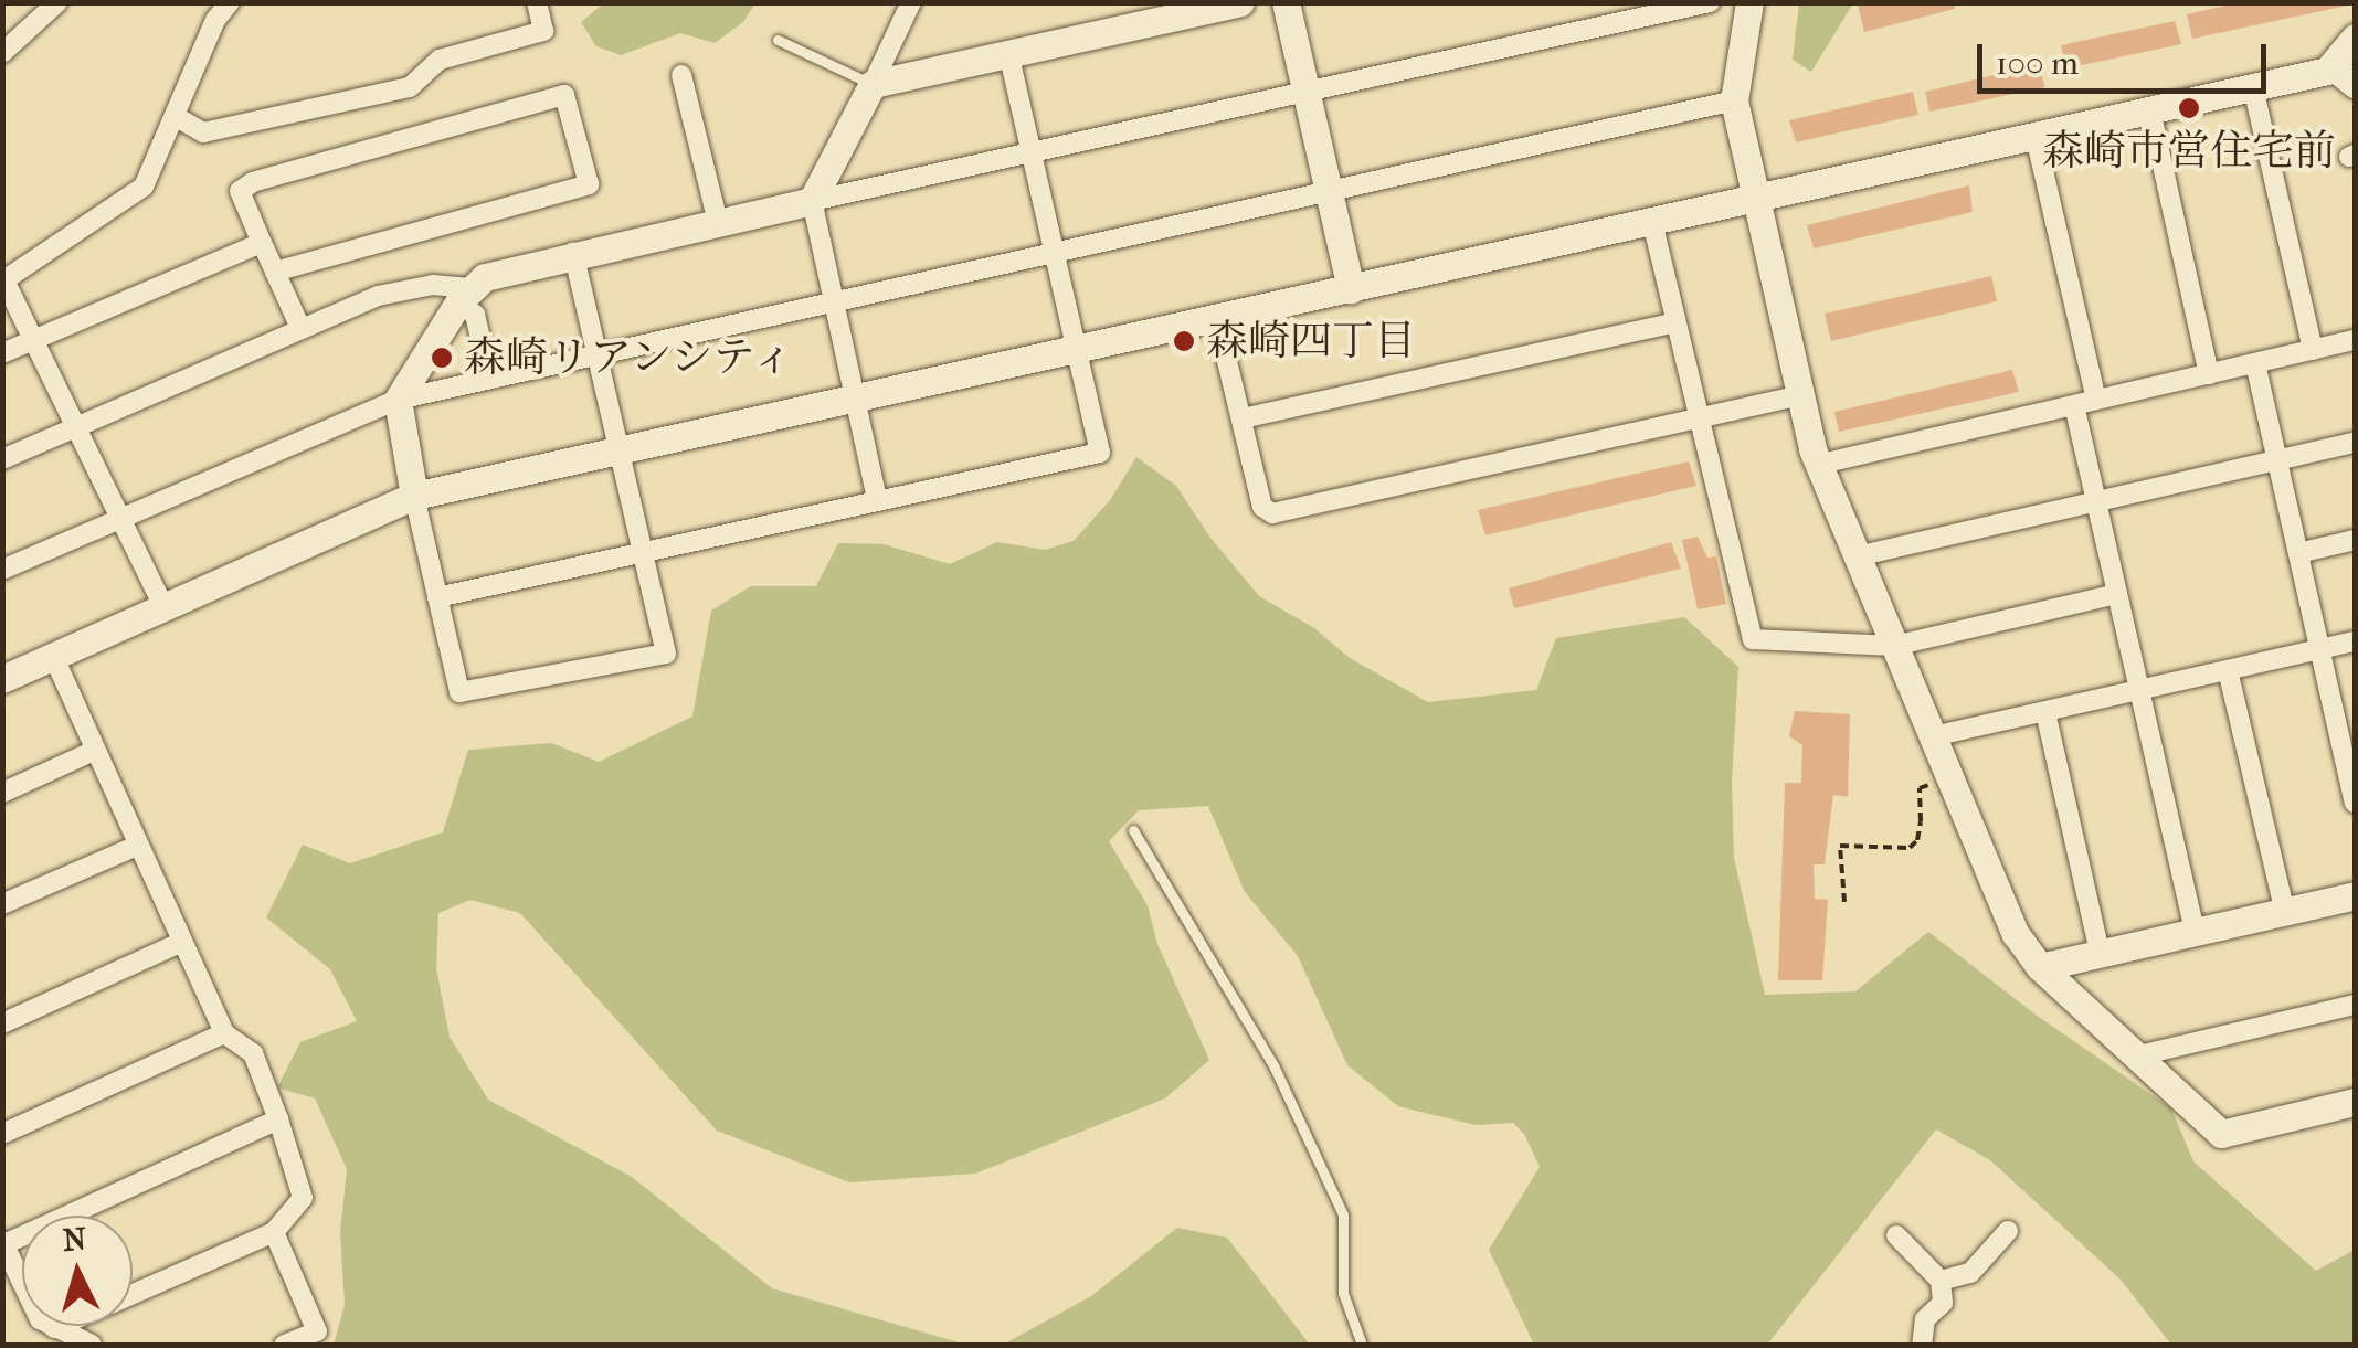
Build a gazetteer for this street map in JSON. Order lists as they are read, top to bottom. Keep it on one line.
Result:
{"places":["森崎市営住宅前","森崎四丁目","森崎リアンシティ"],"scale_bar":"100 m","north":"top"}
